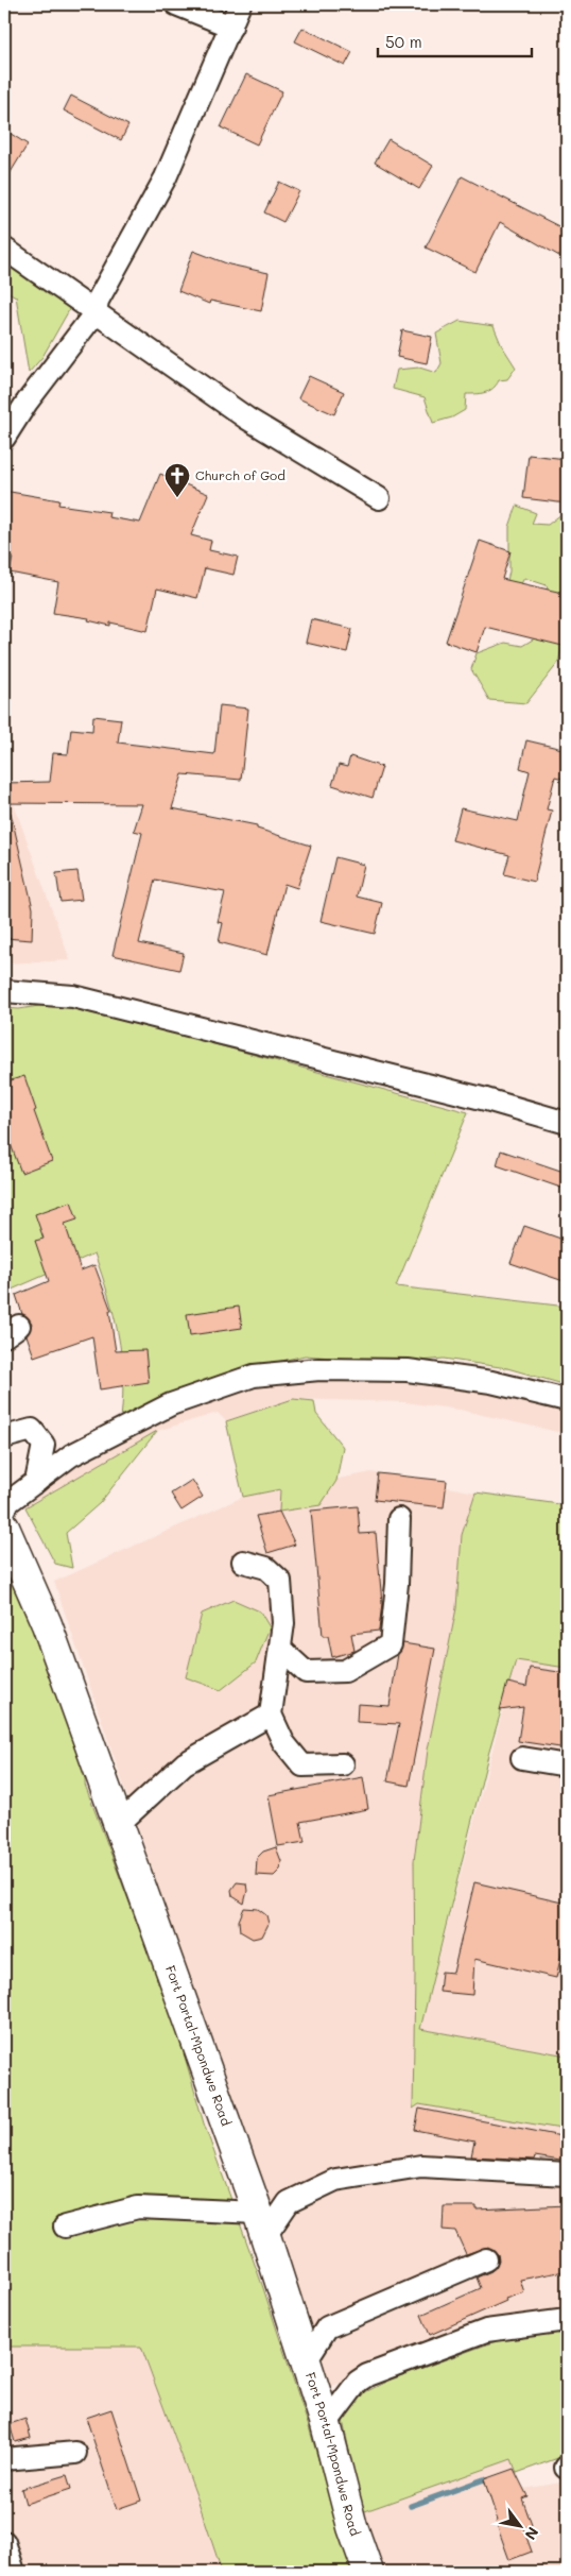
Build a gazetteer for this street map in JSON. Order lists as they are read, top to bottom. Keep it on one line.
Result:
{"streets":{"highway":["Fort Portal-Mpondwe Road"]},"places":{"church":["Church of God"]},"scale_bar":"50 m","north":"bottom right"}
